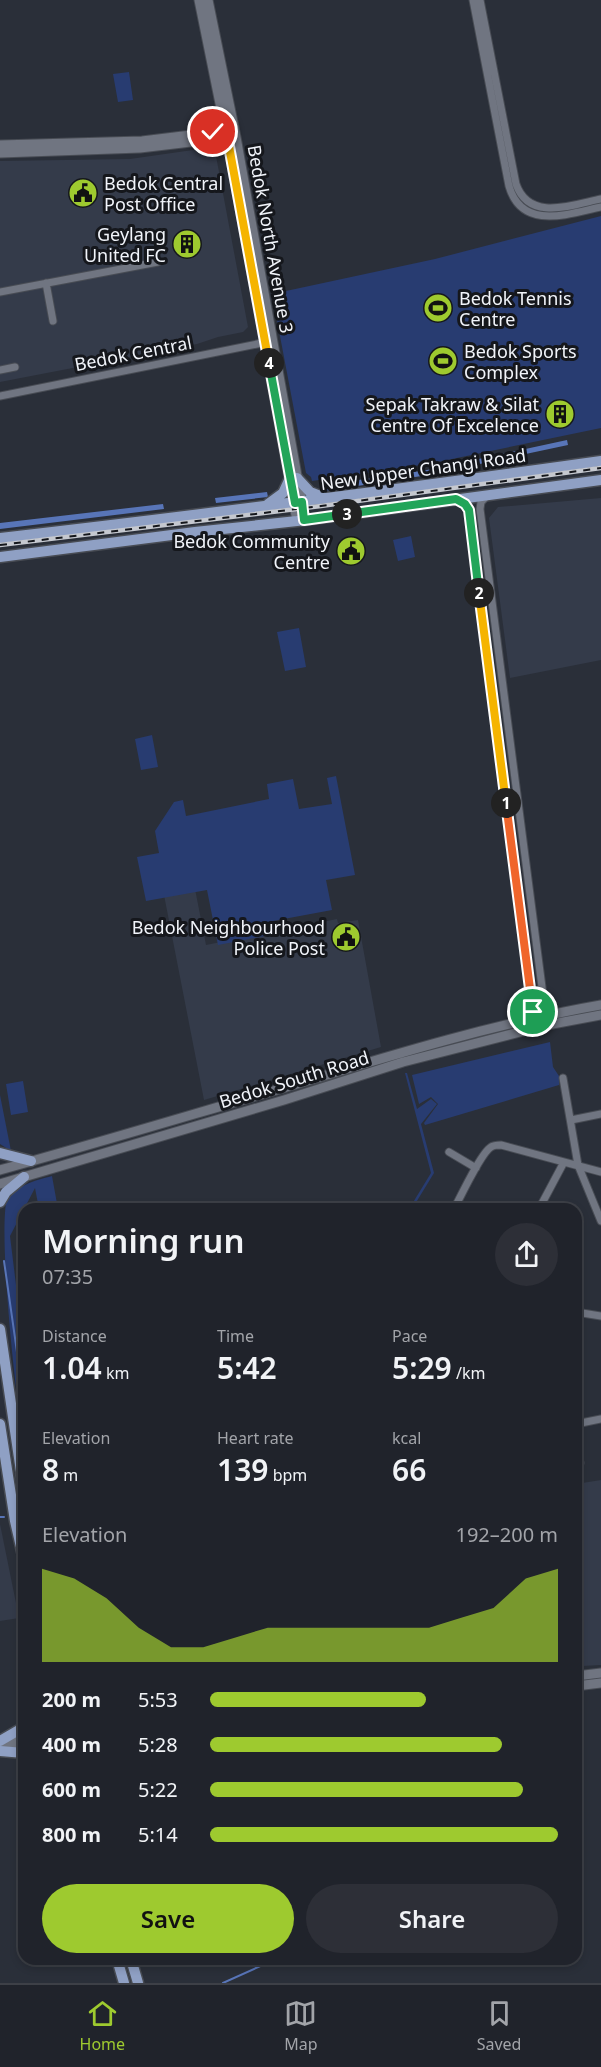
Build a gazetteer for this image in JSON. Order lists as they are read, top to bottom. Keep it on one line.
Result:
{"streets":{"main road":["Bedok North Avenue 3","New Upper Changi Road","Bedok South Road"],"street":["Bedok Central"]},"crossings":[["Bedok North Avenue 3","Bedok Central"],["Bedok North Avenue 3","New Upper Changi Road"]],"places":{"public building":["Bedok Central Post Office","Bedok Community Centre","Bedok Neighbourhood Police Post"],"building":["Geylang United FC","Sepak Takraw & Silat Centre Of Excelence"],"sports":["Bedok Tennis Centre","Bedok Sports Complex"]},"page":{"pins":["4","3","2","1"],"heading":["Morning run","07:35"],"stats":[["Distance","1.04 km"],["Time","5:42"],["Pace","5:29 /km"],["Elevation","8 m"],["Heart rate","139 bpm"],["kcal","66"]],"chart":["Elevation","192–200 m"],"list":[{"name":"200 m","note":"5:53"},{"name":"400 m","note":"5:28"},{"name":"600 m","note":"5:22"},{"name":"800 m","note":"5:14"}],"buttons":["Save","Share"],"tabs":["Home","Map","Saved"]}}
